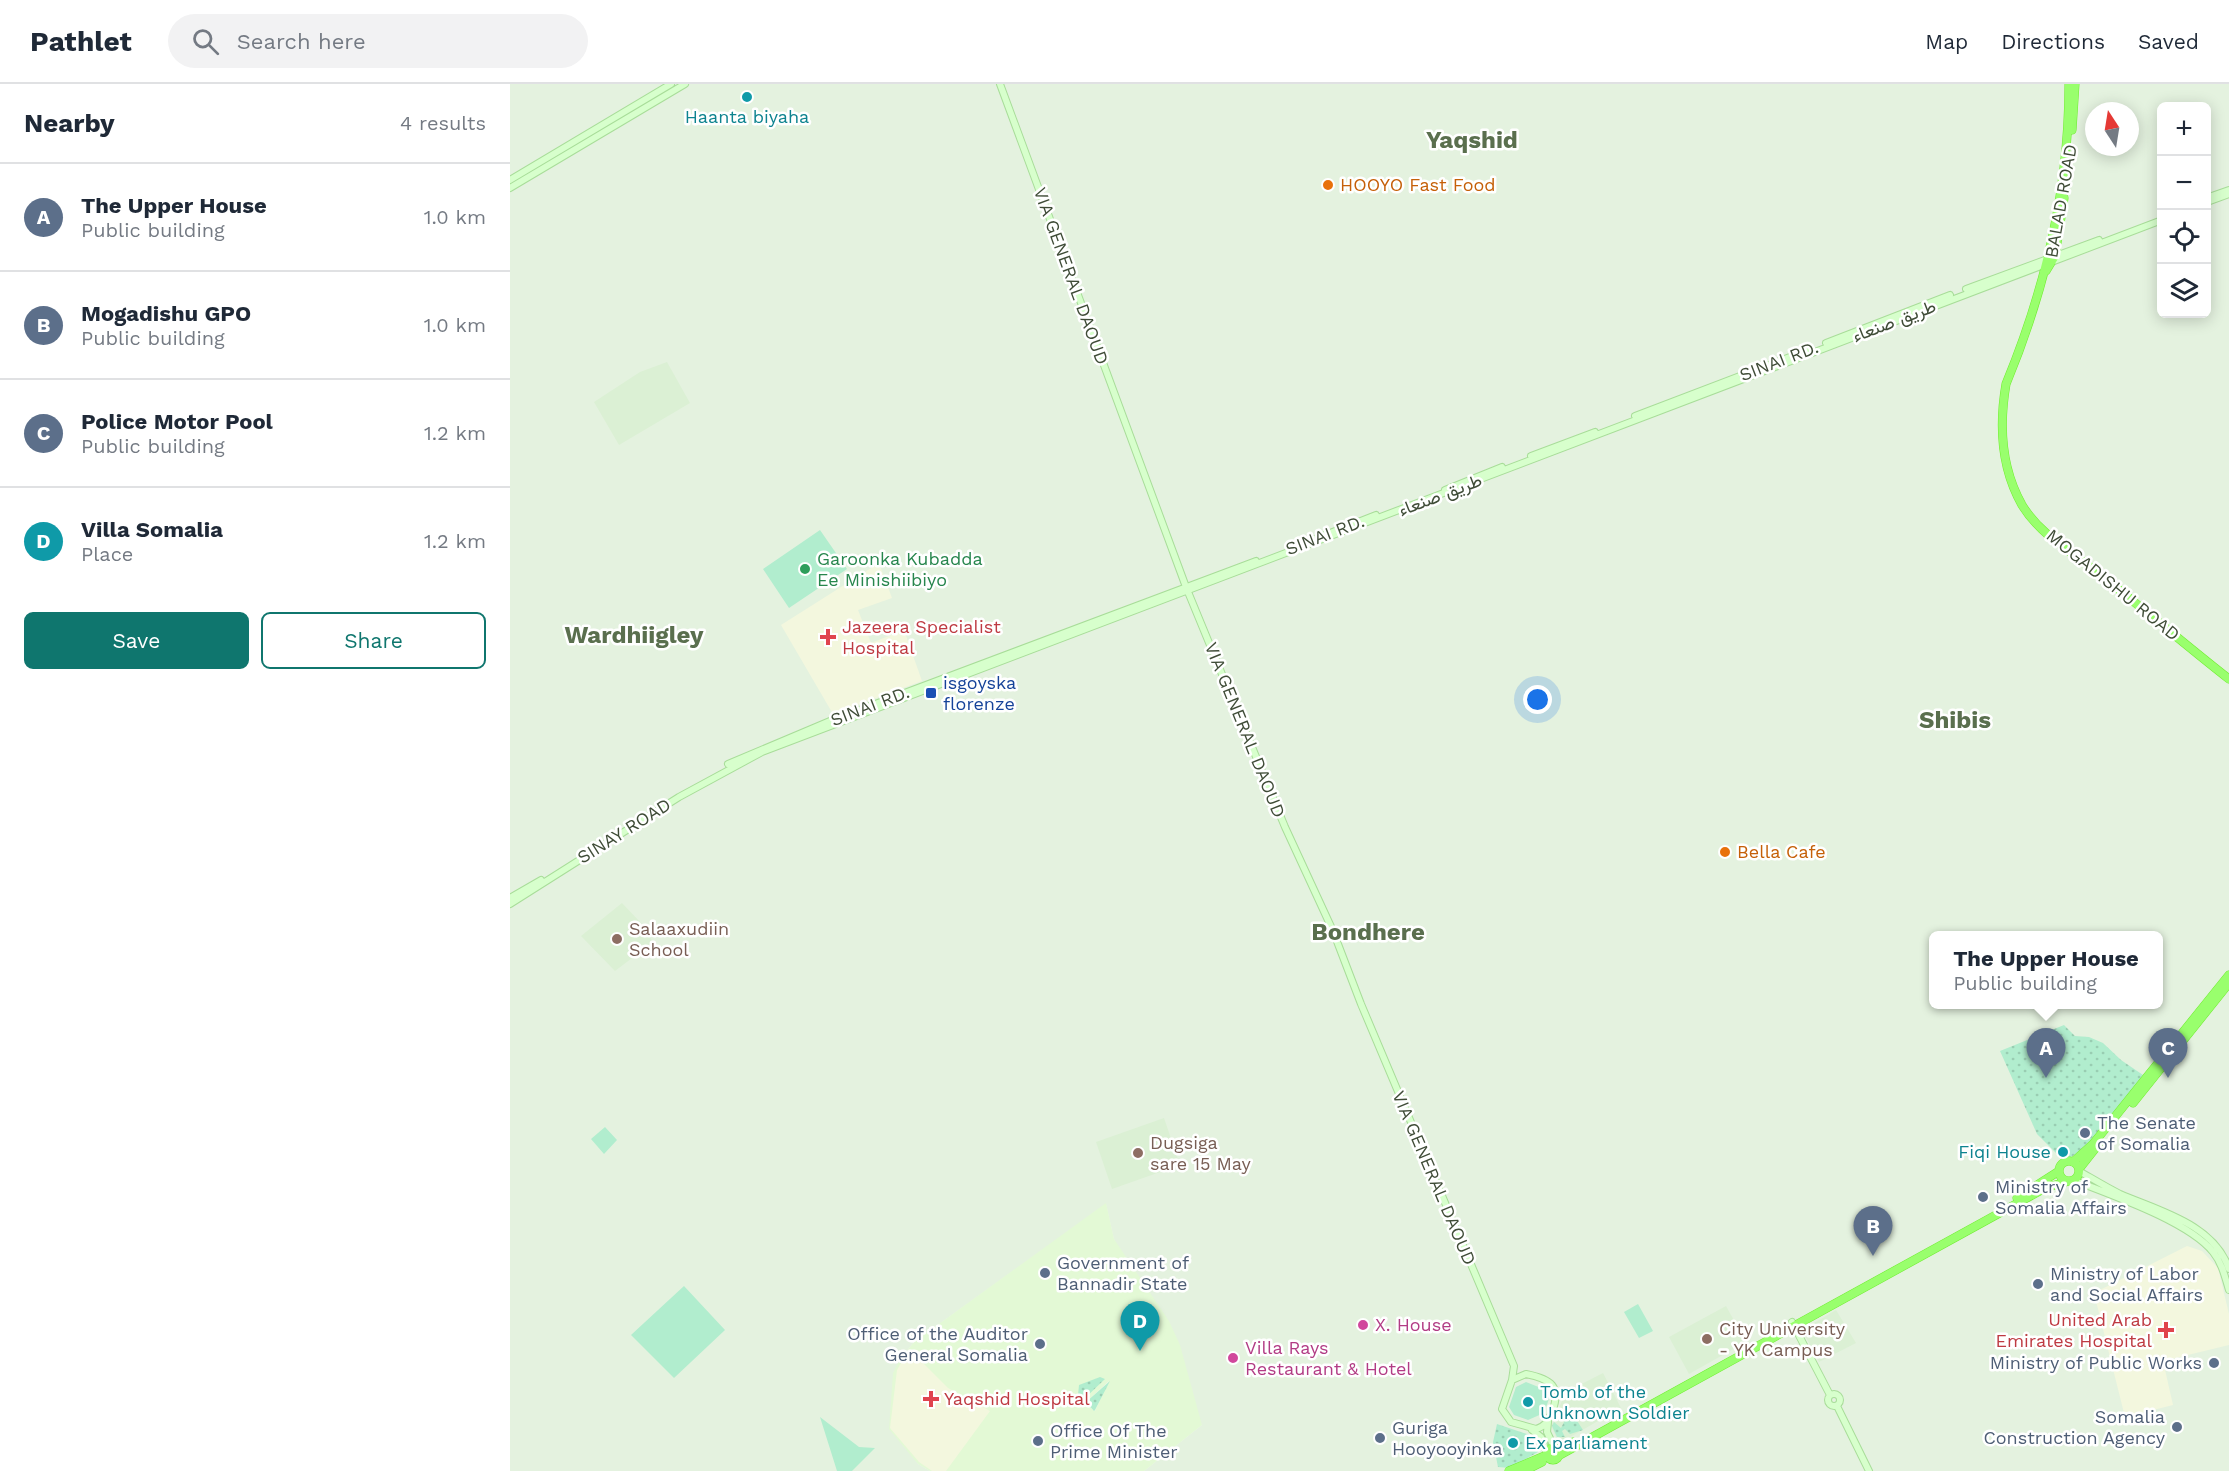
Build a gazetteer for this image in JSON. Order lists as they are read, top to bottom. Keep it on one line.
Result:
{"streets":{"highway":["BALAD ROAD","MOGADISHU ROAD"],"main road":["VIA GENERAL DAOUD","طريق صنعاء","SINAI RD.","SINAY ROAD"]},"crossings":[["BALAD ROAD","طريق صنعاء"],["BALAD ROAD","MOGADISHU ROAD"],["VIA GENERAL DAOUD","طريق صنعاء"],["طريق صنعاء","SINAI RD."],["طريق صنعاء","MOGADISHU ROAD"],["طريق صنعاء","SINAY ROAD"],["SINAI RD.","SINAY ROAD"]],"districts":["Yaqshid","Wardhiigley","Shibis","Bondhere"],"places":{"other":["Haanta biyaha","HOOYO Fast Food","Garoonka Kubadda Ee Minishiibiyo","Bella Cafe","Salaaxudiin School","The Senate of Somalia","Fiqi House","Dugsiga sare 15 May","Ministry of Somalia Affairs","Government of Bannadir State","Ministry of Labor and Social Affairs","X. House","City University - YK Campus","Office of the Auditor General Somalia","Villa Rays Restaurant & Hotel","Ministry of Public Works","Tomb of the Unknown Soldier","Somalia Construction Agency","Guriga Hooyooyinka","Office Of The Prime Minister","Ex parliament"],"health":["Jazeera Specialist Hospital","United Arab Emirates Hospital","Yaqshid Hospital"],"transit":["isgoyska florenze"]},"north":"top","page":{"header":"Pathlet","search":"Search here","nav":["Map","Directions","Saved"],"heading":["Nearby","4 results"],"map_buttons":["+","−"],"list":[{"mark":"A","name":"The Upper House","note":"Public building","value":"1.0 km"},{"mark":"B","name":"Mogadishu GPO","note":"Public building","value":"1.0 km"},{"mark":"C","name":"Police Motor Pool","note":"Public building","value":"1.2 km"},{"mark":"D","name":"Villa Somalia","note":"Place","value":"1.2 km"}],"buttons":["Save","Share"],"popup":["The Upper House","Public building"],"pins":["A","C","B","D"]}}
